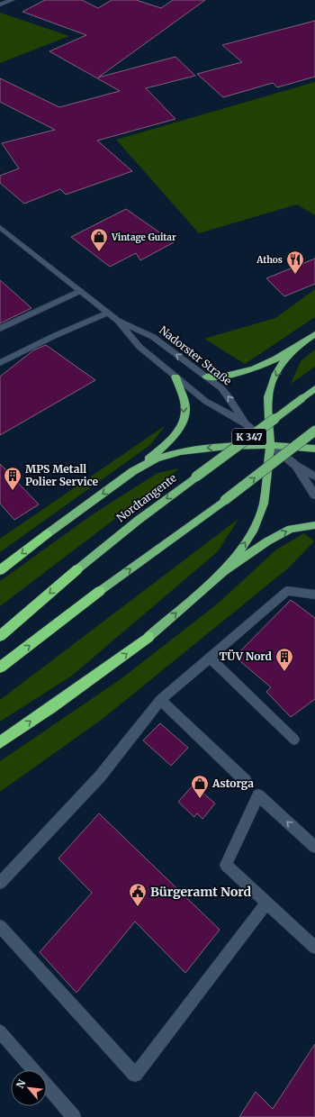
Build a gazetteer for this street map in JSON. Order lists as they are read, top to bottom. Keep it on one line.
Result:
{"streets":{"highway":["K 347","Nordtangente"],"street":["Nadorster Straße"]},"crossings":[["Nadorster Straße","K 347"]],"places":{"shop":["Vintage Guitar","Astorga"],"restaurant":["Athos"],"building":["MPS Metall Polier Service","TÜV Nord"],"public building":["Bürgeramt Nord"]},"north":"top left"}
